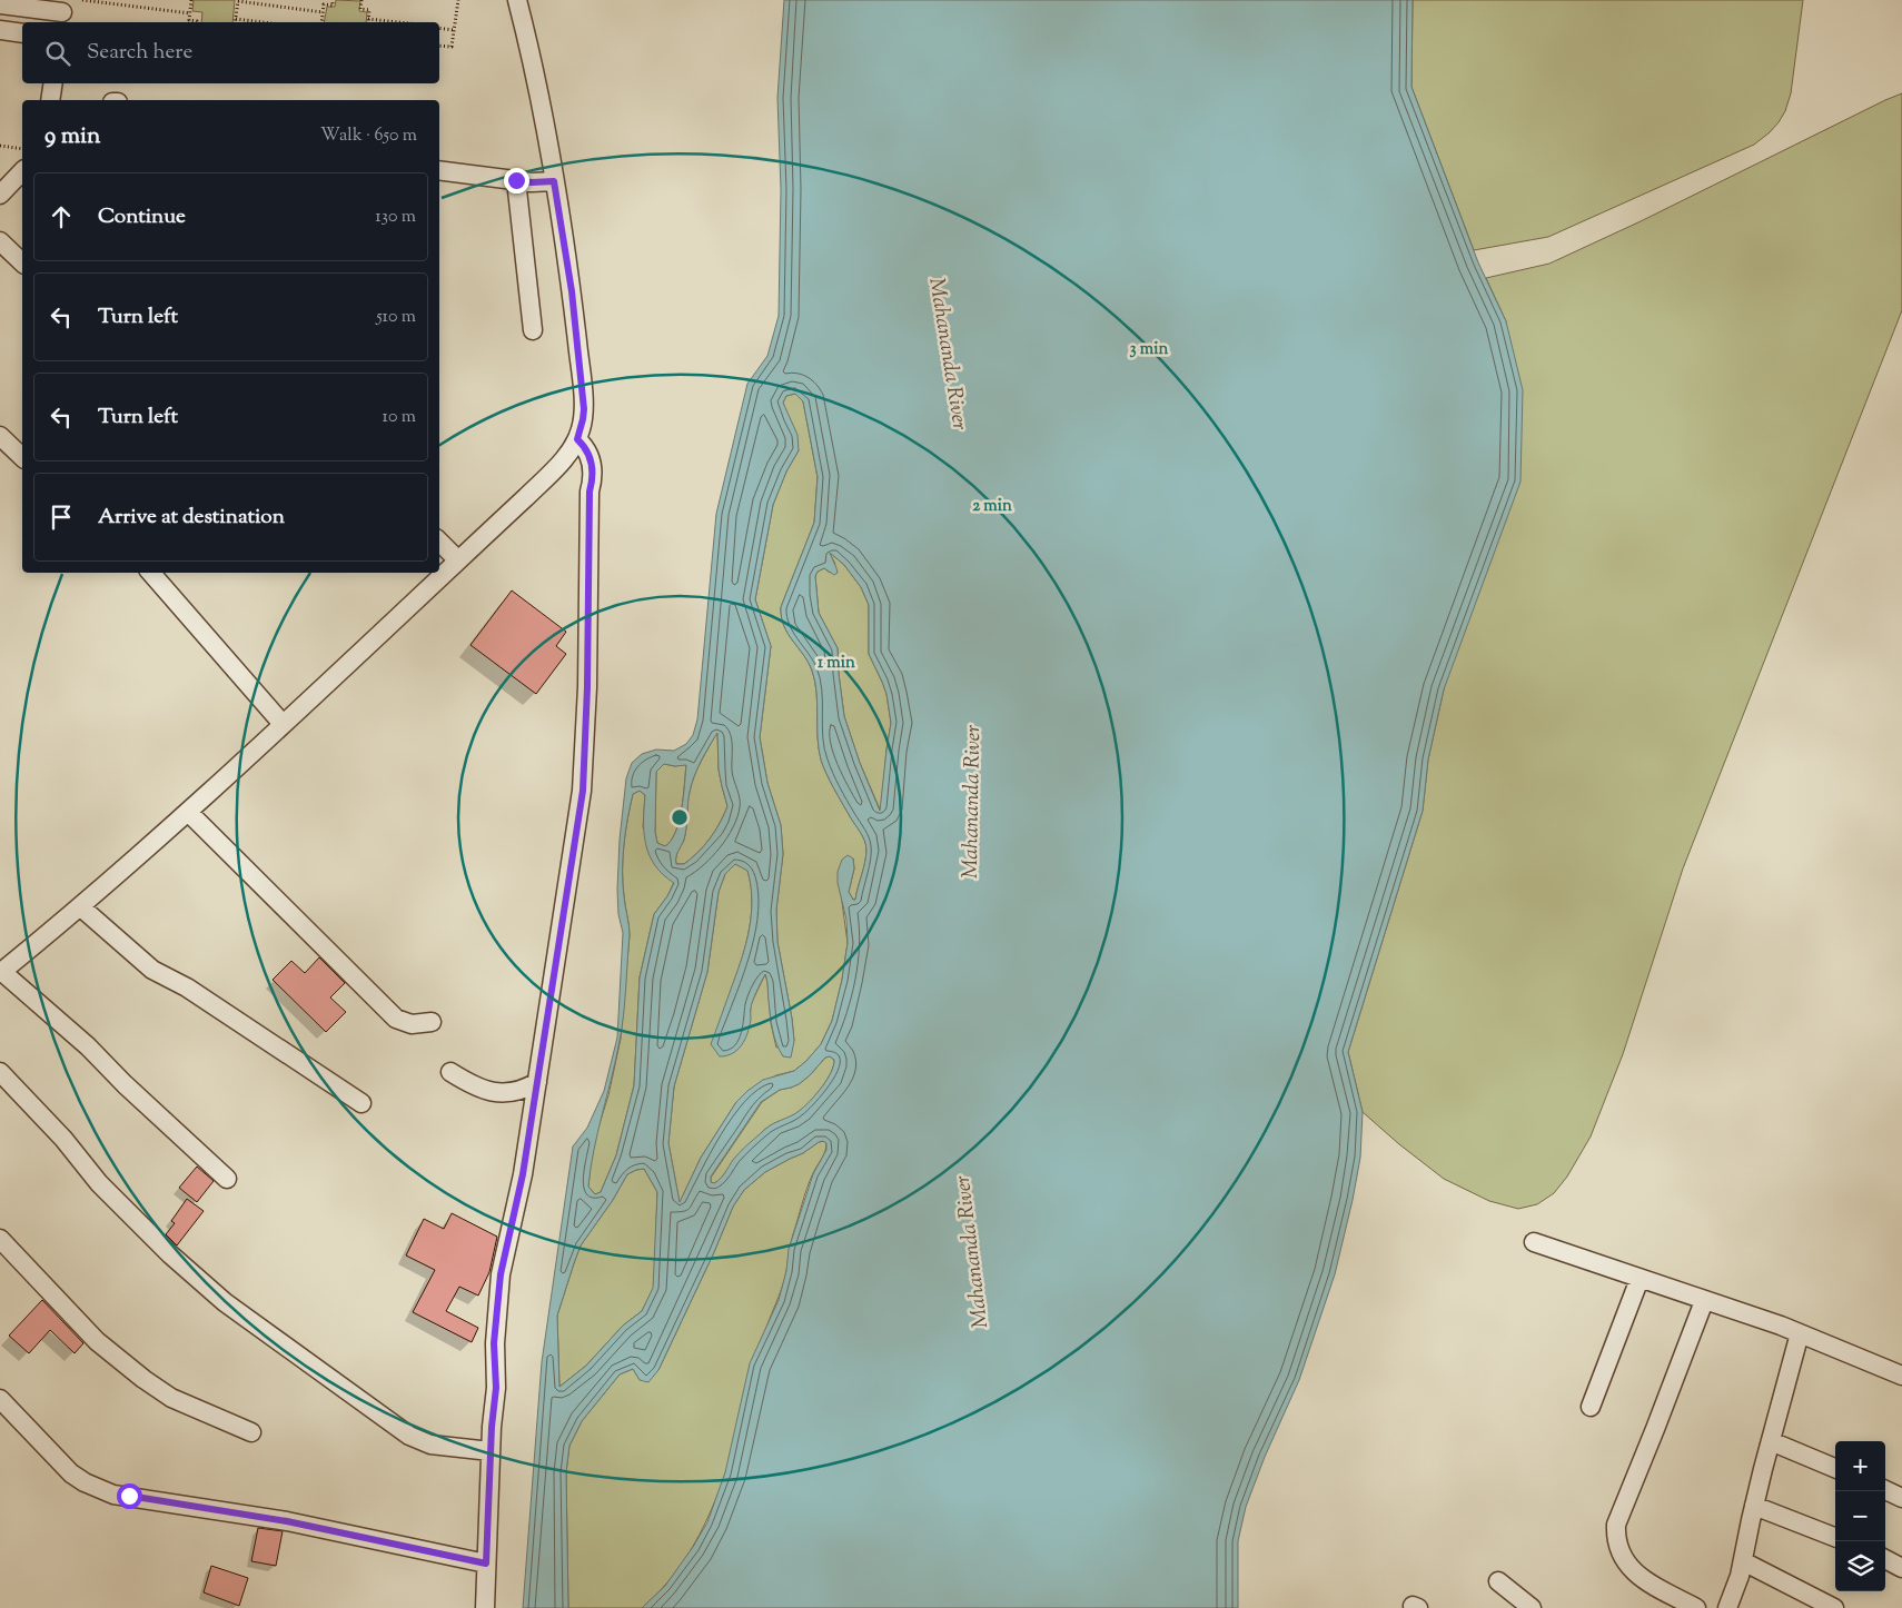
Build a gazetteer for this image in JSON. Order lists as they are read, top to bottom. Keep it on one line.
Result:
{"water":["Mahananda River"],"page":{"search":"Search here","heading":["9 min","Walk · 650 m"],"list":[["Continue","130 m"],["Turn left","510 m"],["Turn left","10 m"],"Arrive at destination"],"map_buttons":["+","−"]},"rings":["3 min","2 min","1 min"]}
